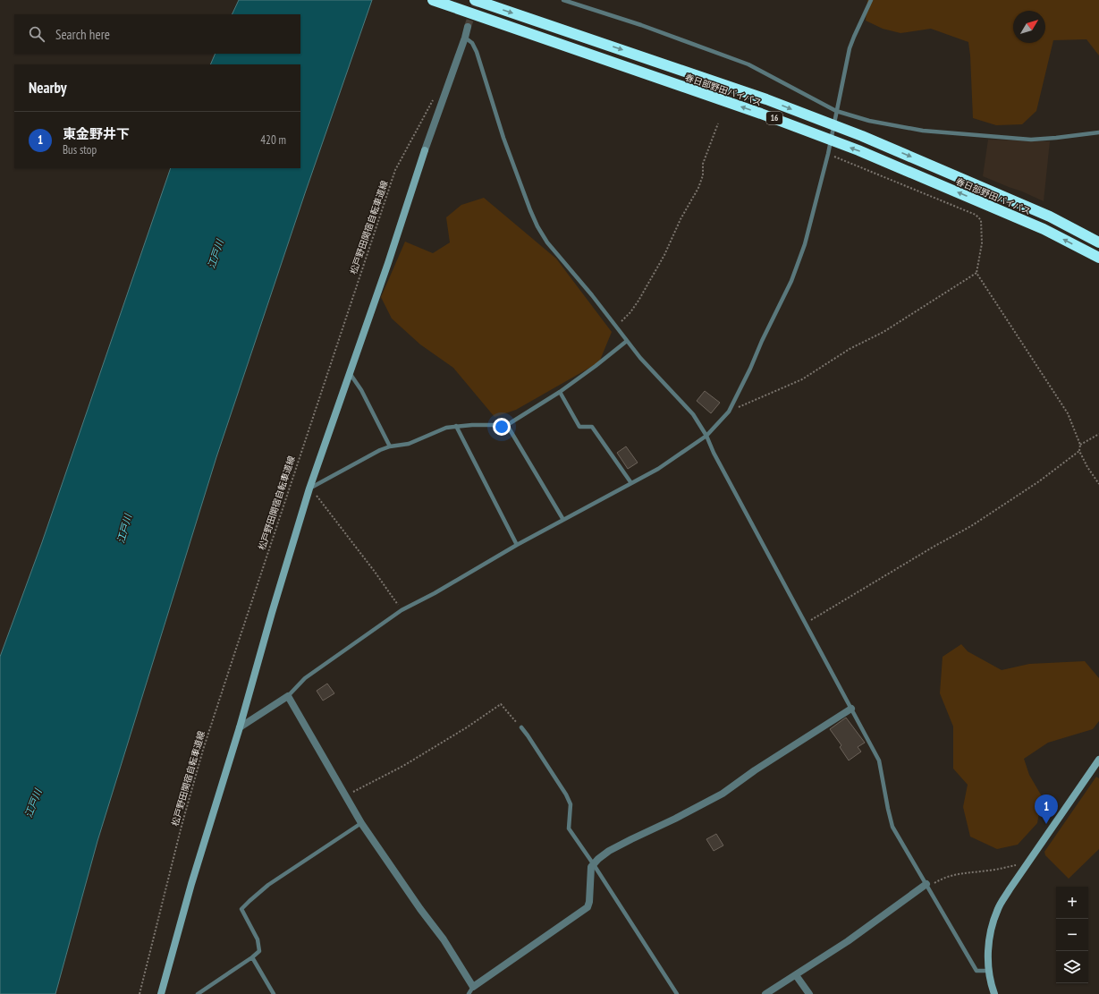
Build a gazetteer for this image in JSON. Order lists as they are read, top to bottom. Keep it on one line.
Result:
{"streets":{"highway":["春日部野田バイパス","16"],"path":["松戸野田関宿自転車道線"]},"water":["江戸川"],"north":"top right","page":{"search":"Search here","heading":"Nearby","list":[{"mark":"1","name":"東金野井下","note":"Bus stop","value":"420 m"}],"pins":"1","map_buttons":["+","−"]}}
